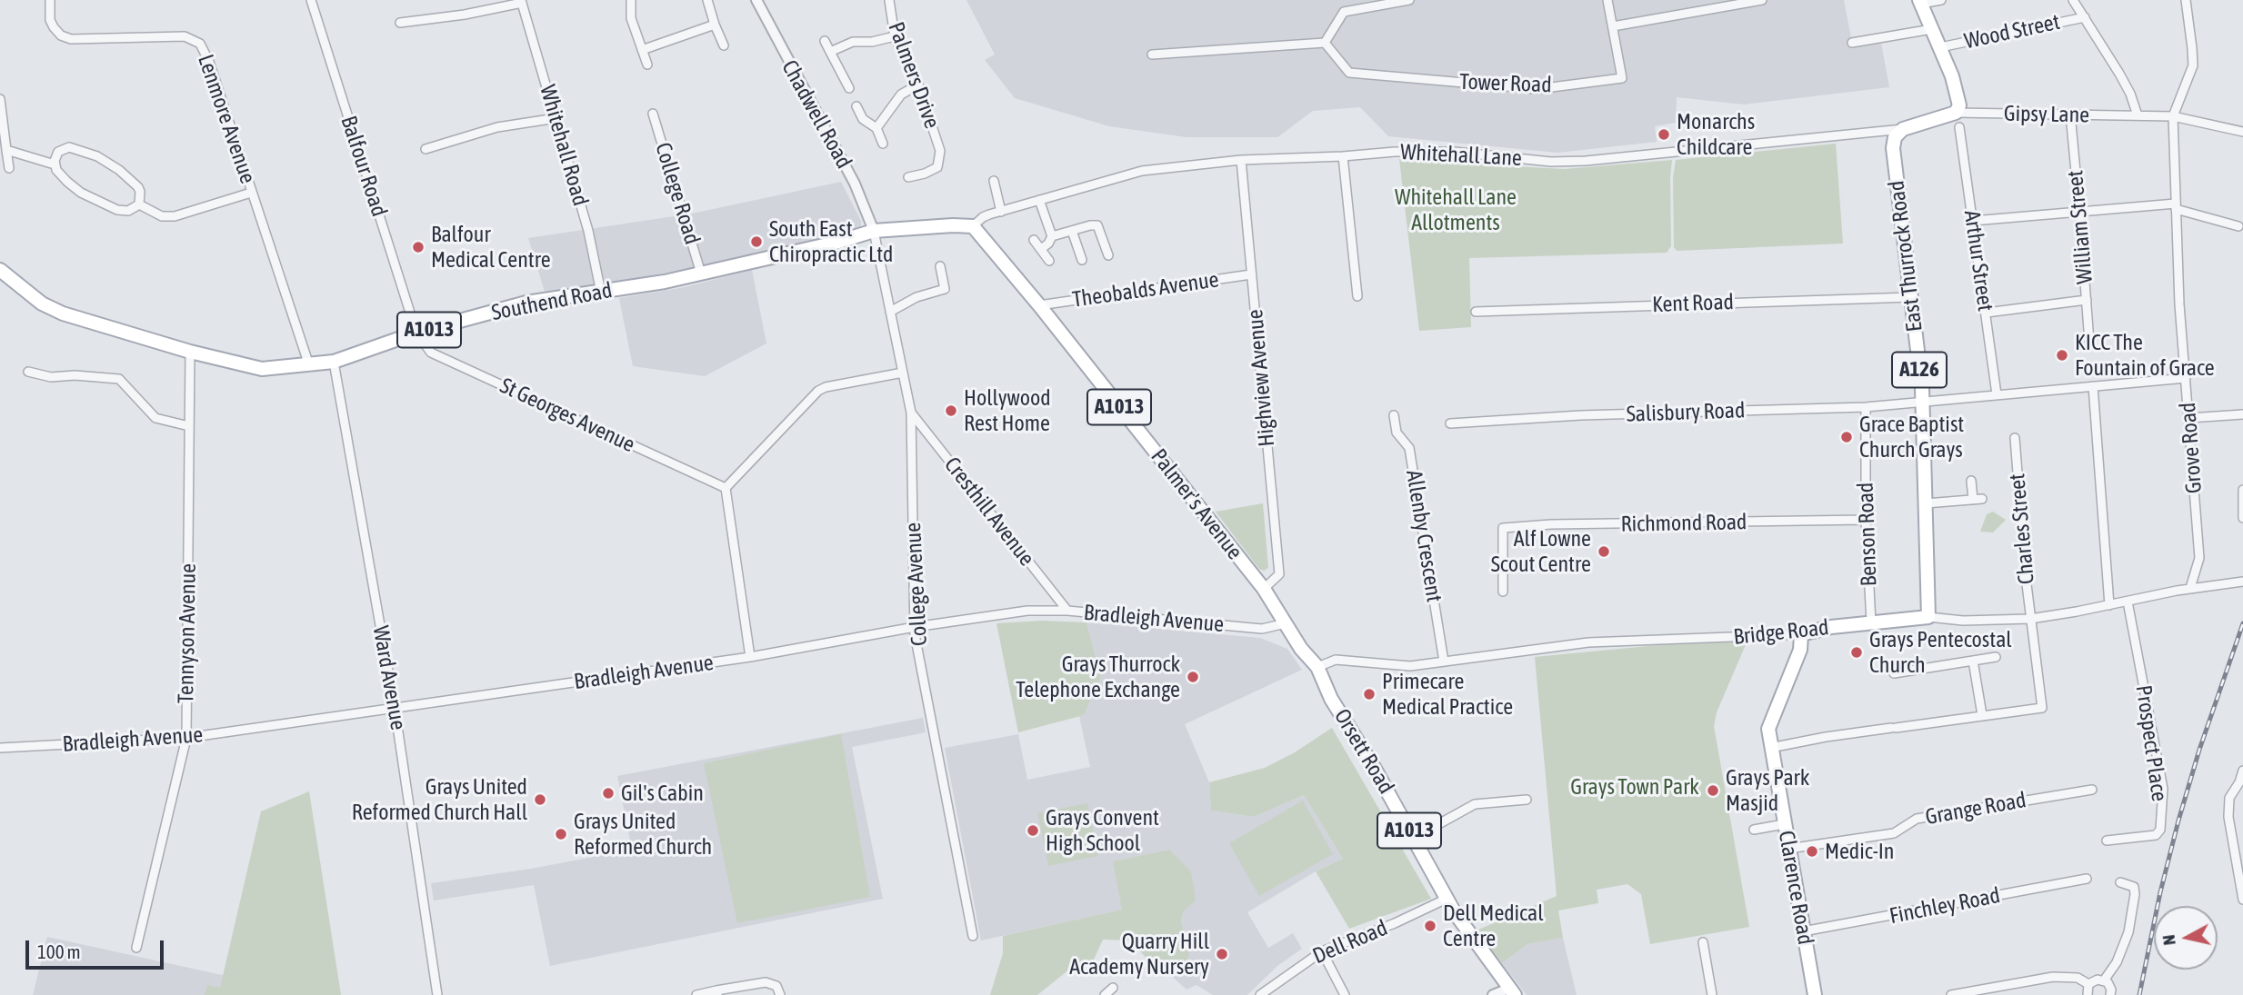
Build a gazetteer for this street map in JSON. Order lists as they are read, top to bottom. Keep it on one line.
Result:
{"streets":{"main road":["Whitehall Lane","East Thurrock Road","Southend Road","A1013","A126","Palmer's Avenue","Bridge Road","Orsett Road","Clarence Road"],"street":["Wood Street","Palmers Drive","Tower Road","Chadwell Road","Gipsy Lane","Lenmore Avenue","Whitehall Road","Balfour Road","College Road","William Street","Arthur Street","Theobalds Avenue","Kent Road","Highview Avenue","Salisbury Road","St Georges Avenue","Grove Road","Cresthill Avenue","Richmond Road","Charles Street","Benson Road","Allenby Crescent","College Avenue","Bradleigh Avenue","Tennyson Avenue","Ward Avenue","Prospect Place","Grange Road","Finchley Road","Dell Road"]},"crossings":[["Chadwell Road","Southend Road"],["Chadwell Road","College Avenue"],["Gipsy Lane","Whitehall Lane"],["Gipsy Lane","William Street"],["Gipsy Lane","Grove Road"],["Lenmore Avenue","Southend Road"],["Whitehall Road","Southend Road"],["Whitehall Lane","East Thurrock Road"],["Whitehall Lane","Southend Road"],["Whitehall Lane","Highview Avenue"],["Whitehall Lane","Palmer's Avenue"],["Balfour Road","Southend Road"],["Balfour Road","St Georges Avenue"],["College Road","Southend Road"],["East Thurrock Road","Kent Road"],["East Thurrock Road","Salisbury Road"],["East Thurrock Road","Bridge Road"],["Arthur Street","Salisbury Road"],["Theobalds Avenue","Highview Avenue"],["Theobalds Avenue","Palmer's Avenue"],["Southend Road","St Georges Avenue"],["Southend Road","Palmer's Avenue"],["Southend Road","College Avenue"],["Southend Road","Tennyson Avenue"],["Southend Road","Ward Avenue"],["Highview Avenue","Palmer's Avenue"],["Salisbury Road","Grove Road"],["Salisbury Road","Benson Road"],["Grove Road","Bridge Road"],["Palmer's Avenue","Bradleigh Avenue"],["Palmer's Avenue","Bridge Road"],["Palmer's Avenue","Orsett Road"],["Cresthill Avenue","College Avenue"],["Cresthill Avenue","Bradleigh Avenue"],["Richmond Road","Benson Road"],["Charles Street","Bridge Road"],["Benson Road","Bridge Road"],["Allenby Crescent","Bridge Road"],["College Avenue","Bradleigh Avenue"],["Bradleigh Avenue","Tennyson Avenue"],["Bradleigh Avenue","Ward Avenue"],["Bridge Road","Prospect Place"],["Bridge Road","Orsett Road"],["Bridge Road","Clarence Road"],["Orsett Road","Dell Road"],["Grange Road","Clarence Road"],["Clarence Road","Finchley Road"]],"parks":["Whitehall Lane Allotments","Grays Town Park"],"places":["Monarchs Childcare","South East Chiropractic Ltd","Balfour Medical Centre","KICC The Fountain of Grace","Hollywood Rest Home","Grace Baptist Church Grays","Alf Lowne Scout Centre","Grays Pentecostal Church","Grays Thurrock Telephone Exchange","Primecare Medical Practice","Grays Park Masjid","Gil's Cabin","Grays United Reformed Church Hall","Grays Convent High School","Grays United Reformed Church","Medic-In","Dell Medical Centre","Quarry Hill Academy Nursery"],"scale_bar":"100 m","north":"left"}
